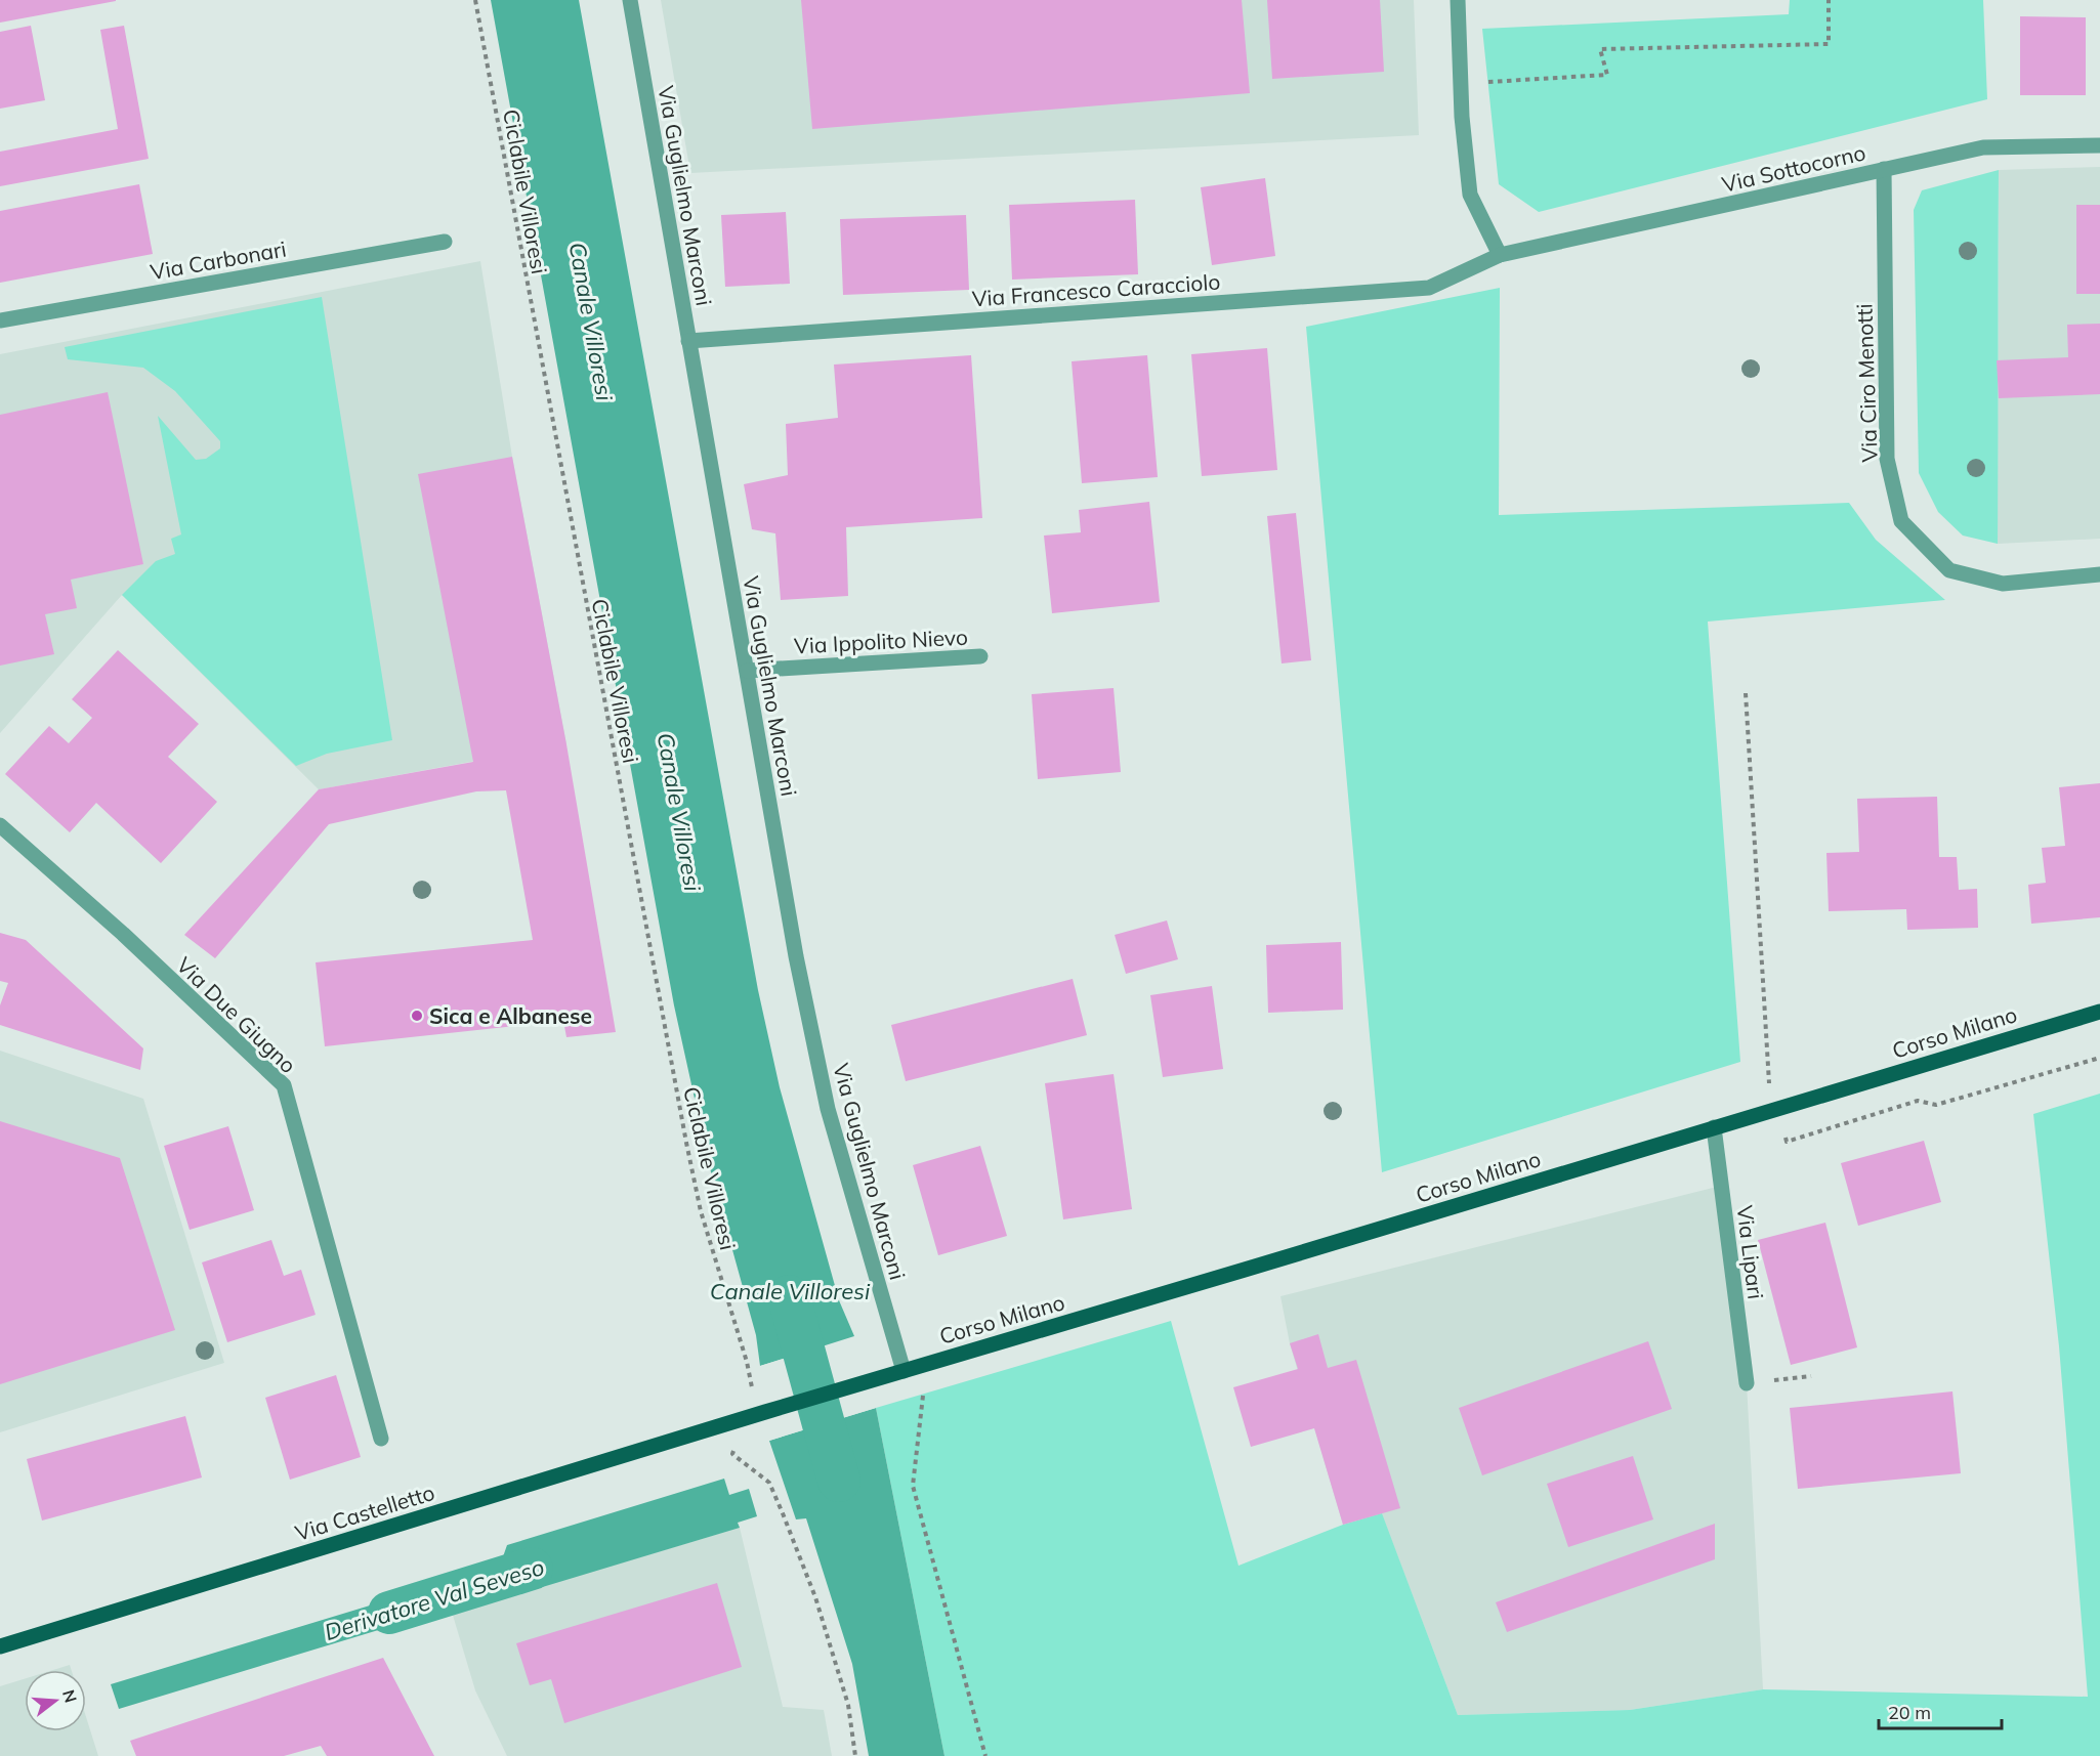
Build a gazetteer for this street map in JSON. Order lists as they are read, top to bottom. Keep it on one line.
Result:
{"streets":{"main road":["Corso Milano","Via Castelletto"],"street":["Via Sottocorno","Via Guglielmo Marconi","Via Carbonari","Via Francesco Caracciolo","Via Ciro Menotti","Via Ippolito Nievo","Via Due Giugno","Via Lipari"],"path":["Ciclabile Villoresi"]},"crossings":[["Via Sottocorno","Via Francesco Caracciolo"],["Via Sottocorno","Via Ciro Menotti"],["Via Guglielmo Marconi","Via Francesco Caracciolo"],["Via Guglielmo Marconi","Via Ippolito Nievo"],["Via Guglielmo Marconi","Corso Milano"],["Corso Milano","Via Lipari"],["Corso Milano","Via Castelletto"]],"water":["Canale Villoresi","Derivatore Val Seveso"],"places":["Sica e Albanese"],"scale_bar":"20 m","north":"right"}
